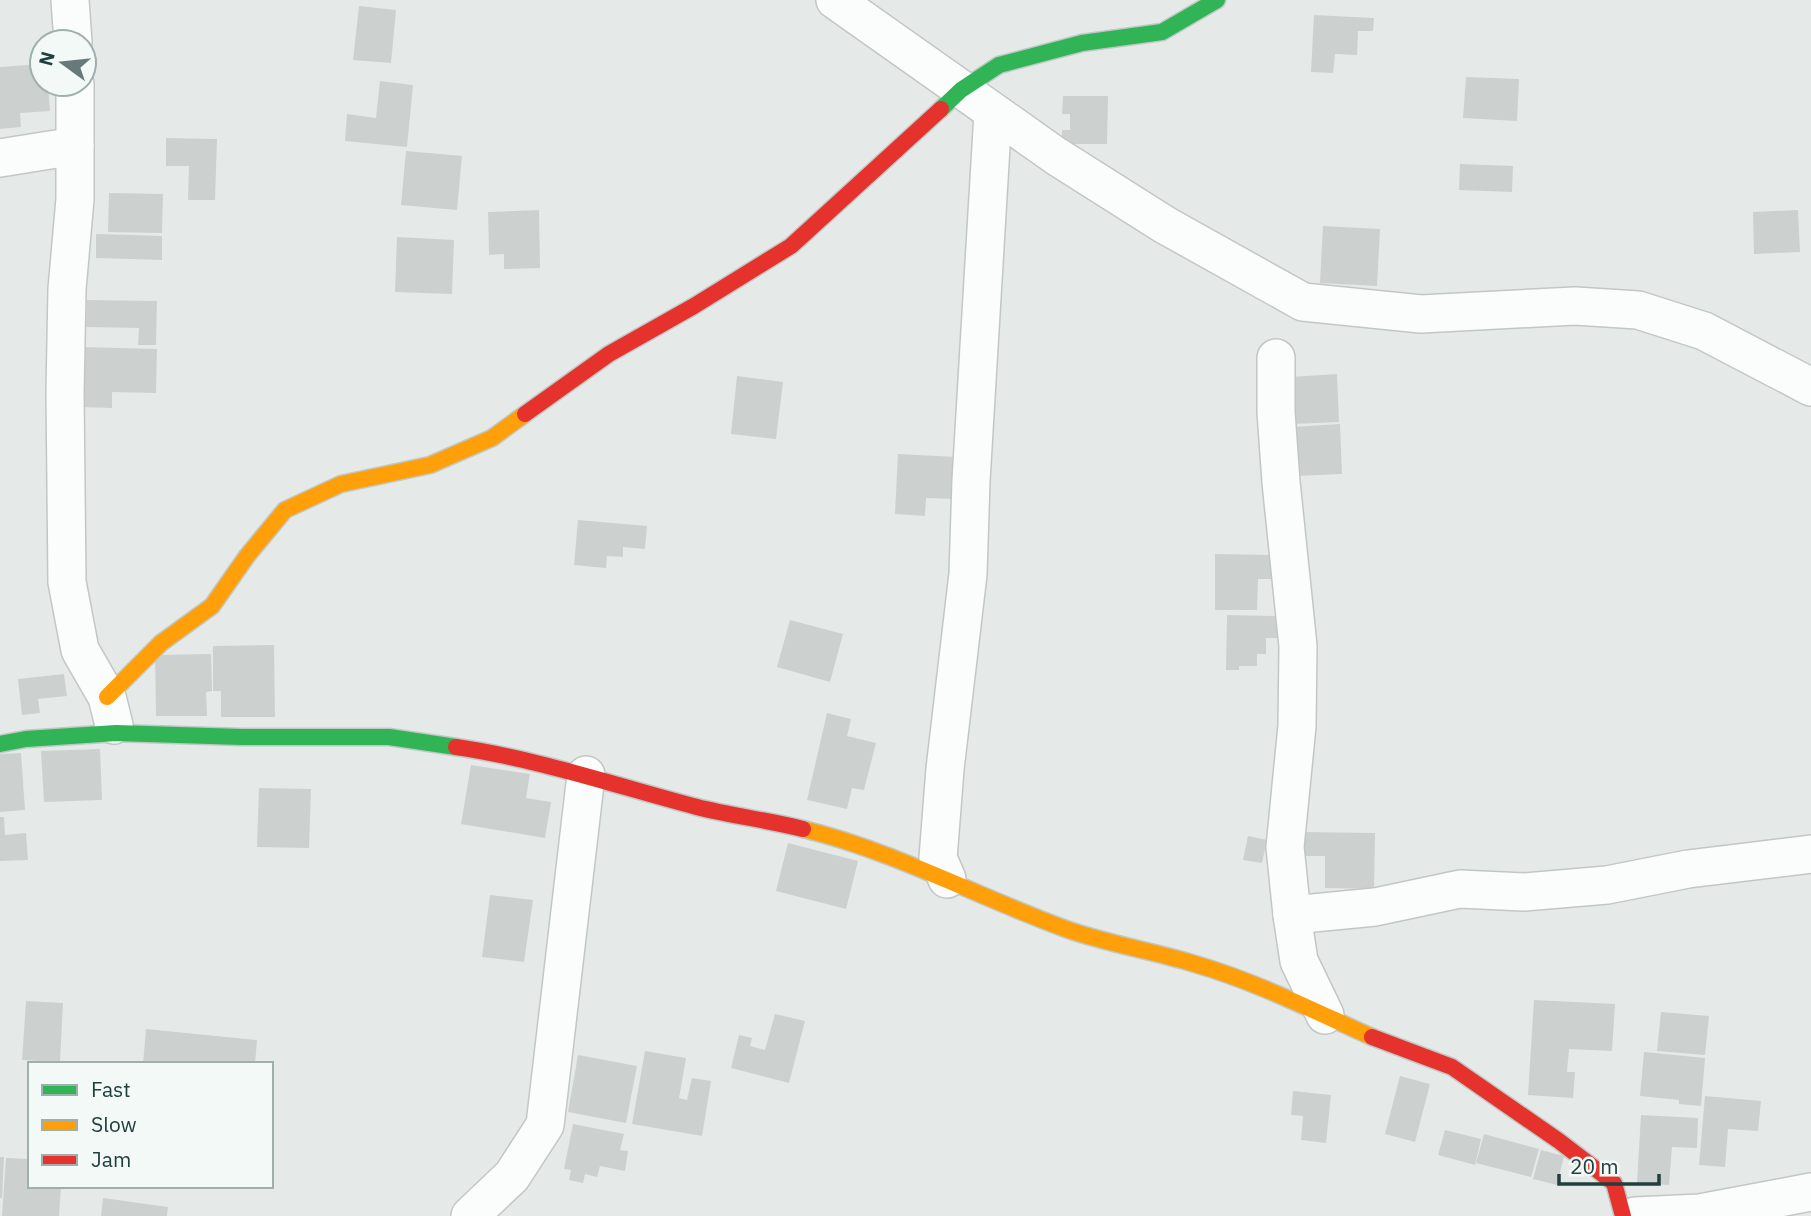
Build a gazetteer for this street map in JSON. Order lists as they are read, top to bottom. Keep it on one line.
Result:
{"legend":["Fast","Slow","Jam"],"scale_bar":"20 m","north":"left"}
